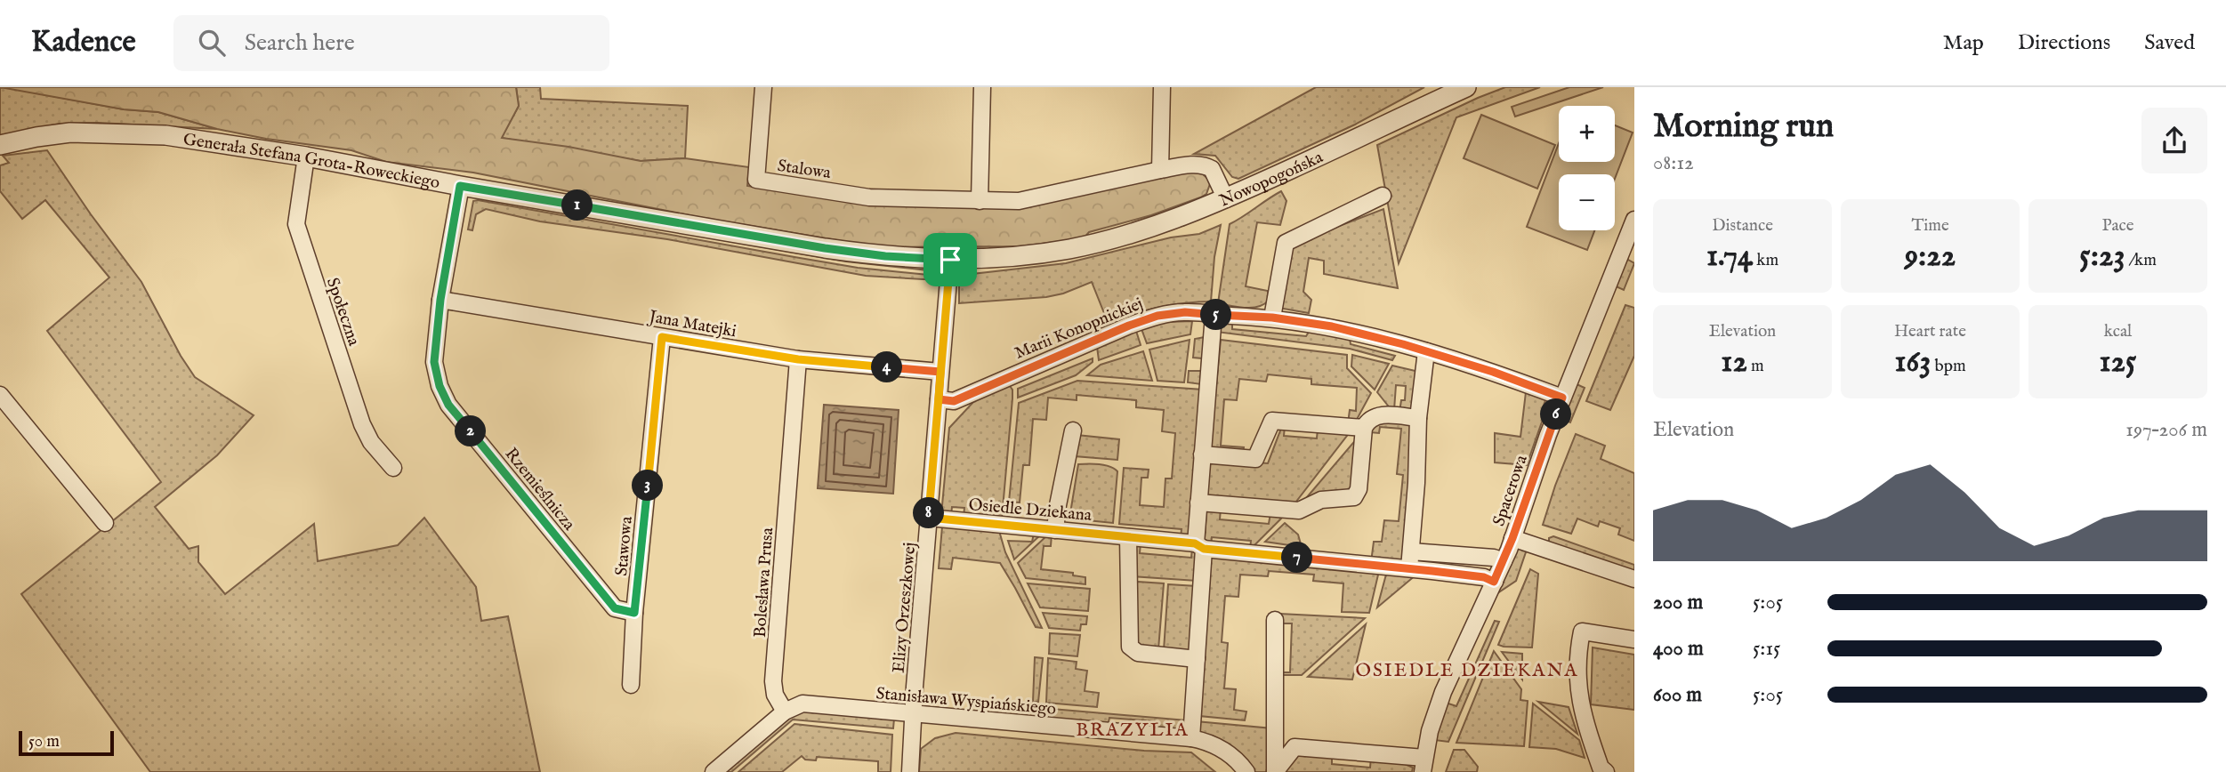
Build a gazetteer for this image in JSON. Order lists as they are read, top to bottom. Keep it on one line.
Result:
{"streets":{"street":["Generała Stefana Grota-Roweckiego","Stalowa","Nowopogońska","Społeczna","Jana Matejki","Marii Konopnickiej","Rzemieślnicza","Spacerowa","Osiedle Dziekana","Stawowa","Bolesława Prusa","Elizy Orzeszkowej","Stanisława Wyspiańskiego"]},"crossings":[["Generała Stefana Grota-Roweckiego","Nowopogońska"],["Generała Stefana Grota-Roweckiego","Społeczna"],["Generała Stefana Grota-Roweckiego","Rzemieślnicza"],["Generała Stefana Grota-Roweckiego","Elizy Orzeszkowej"],["Jana Matejki","Rzemieślnicza"],["Jana Matejki","Stawowa"],["Jana Matejki","Bolesława Prusa"],["Jana Matejki","Elizy Orzeszkowej"],["Marii Konopnickiej","Spacerowa"],["Marii Konopnickiej","Elizy Orzeszkowej"],["Rzemieślnicza","Stawowa"],["Spacerowa","Osiedle Dziekana"],["Osiedle Dziekana","Elizy Orzeszkowej"],["Bolesława Prusa","Stanisława Wyspiańskiego"],["Elizy Orzeszkowej","Stanisława Wyspiańskiego"]],"districts":["OSIEDLE DZIEKANA","BRAZYLIA"],"scale_bar":"50 m","page":{"header":"Kadence","search":"Search here","nav":["Map","Directions","Saved"],"heading":["Morning run","08:12"],"map_buttons":["+","−"],"pins":["1","5","4","6","2","3","8","7"],"stats":[["Distance","1.74 km"],["Time","9:22"],["Pace","5:23 /km"],["Elevation","12 m"],["Heart rate","163 bpm"],["kcal","125"]],"chart":["Elevation","197–206 m"],"list":[{"name":"200 m","note":"5:05"},{"name":"400 m","note":"5:15"},{"name":"600 m","note":"5:05"}],"scale":"50 m"}}
